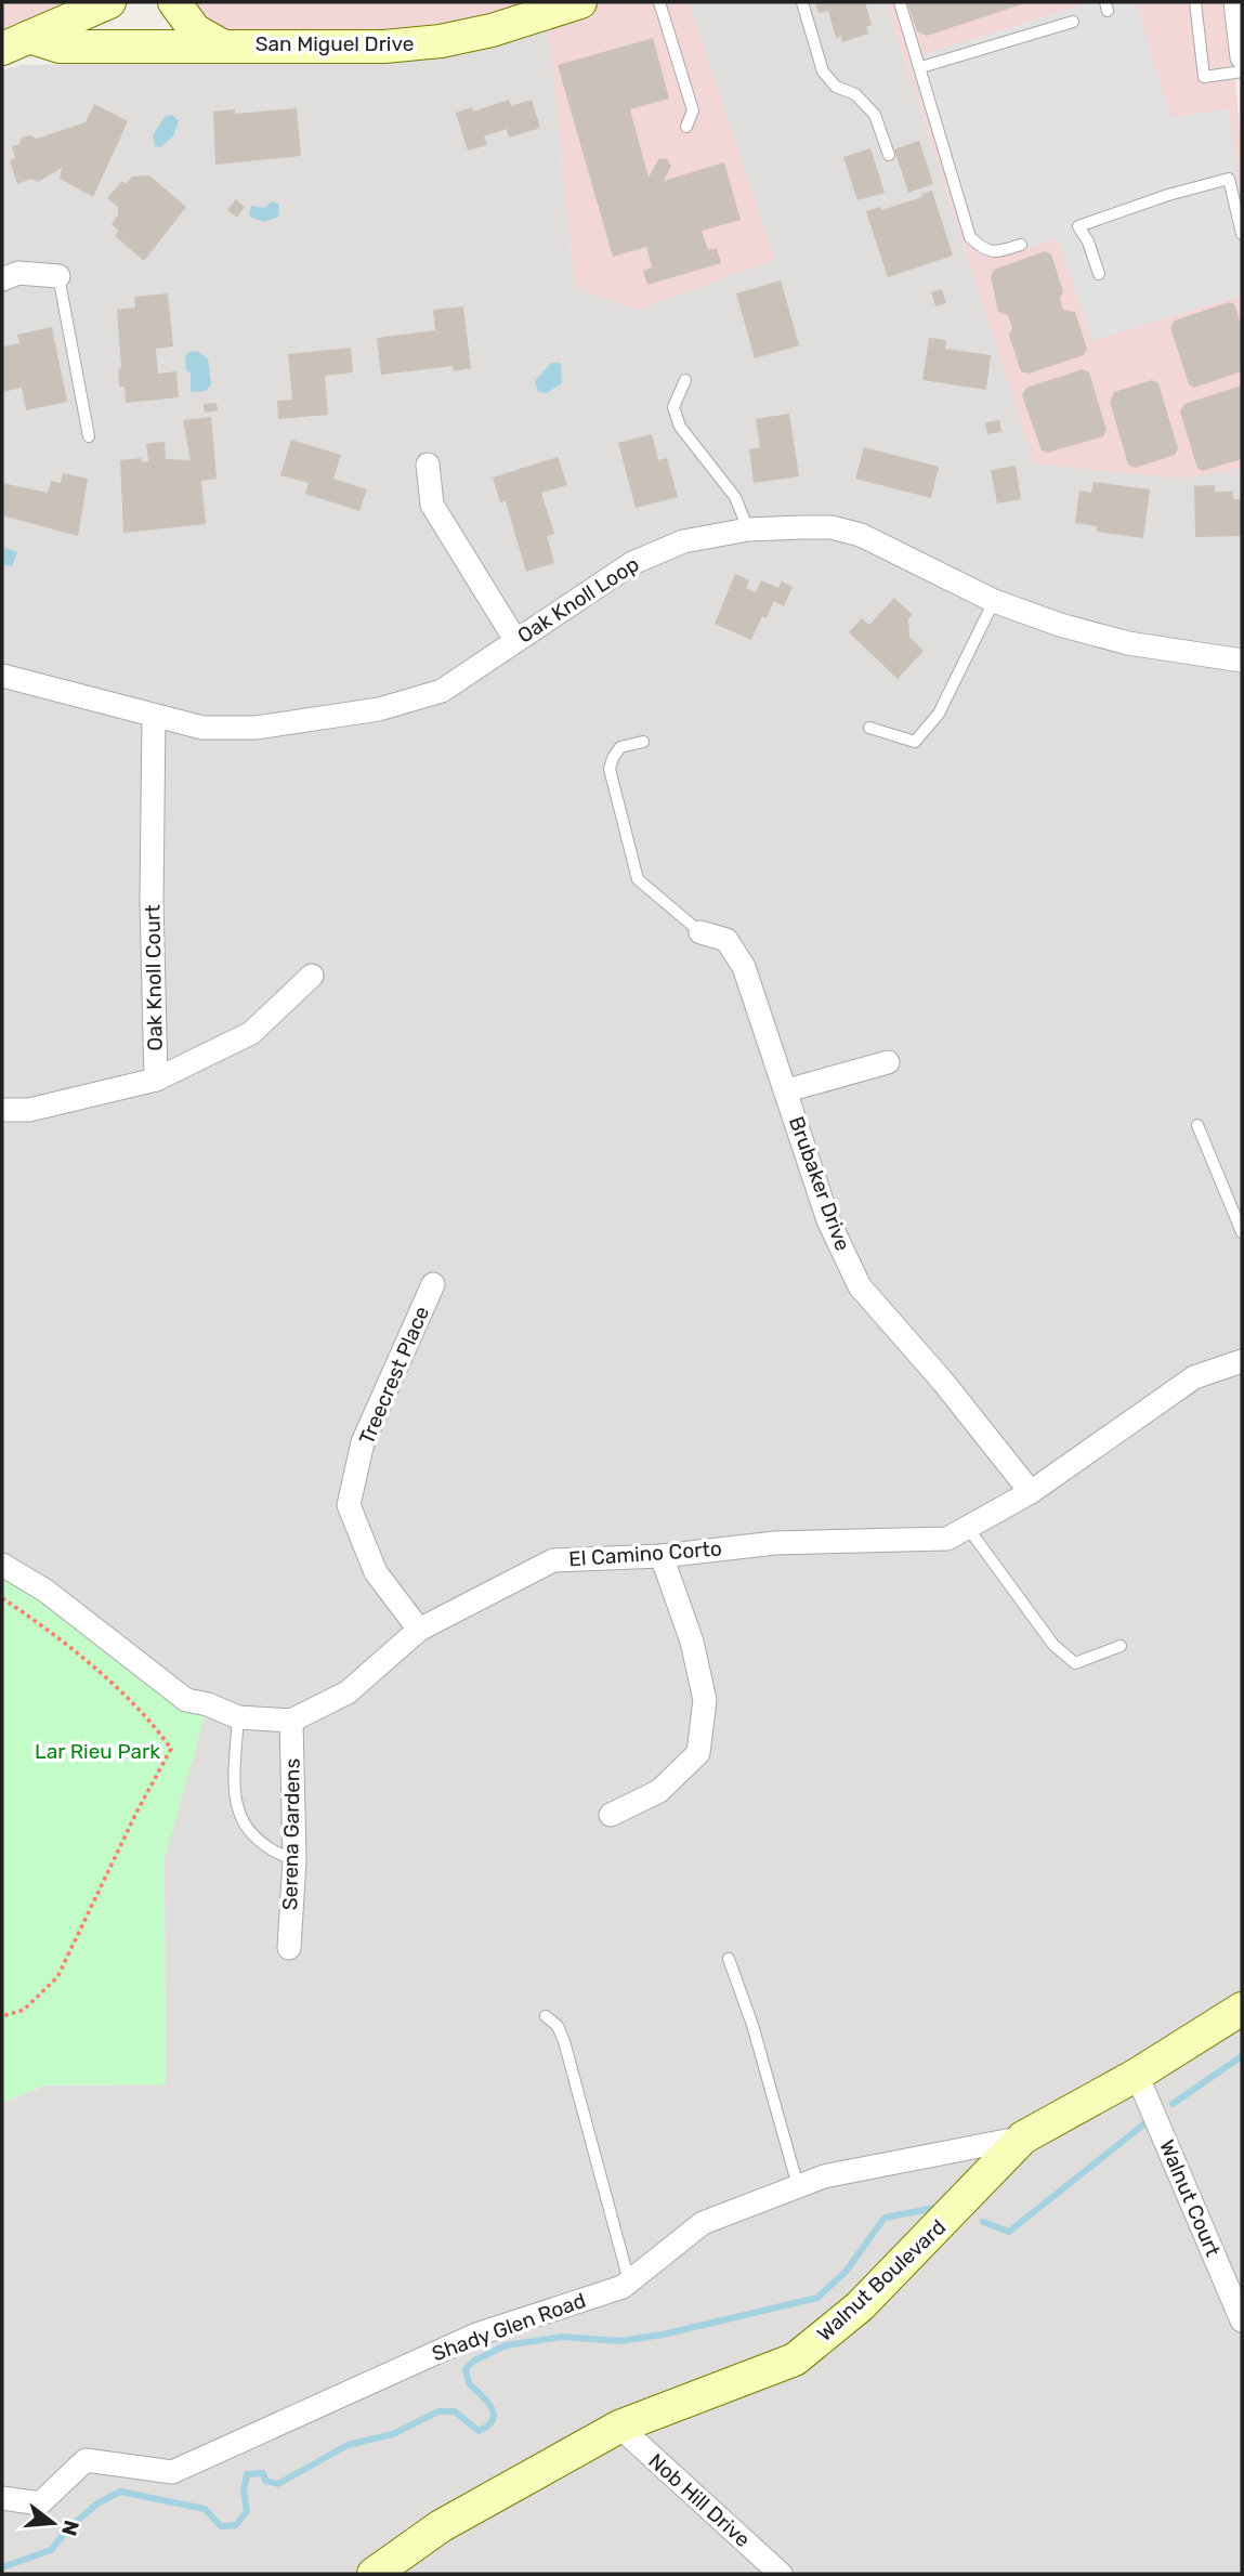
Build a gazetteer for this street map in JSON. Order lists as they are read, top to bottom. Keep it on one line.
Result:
{"streets":{"street":["San Miguel Drive","Oak Knoll Loop","Oak Knoll Court","Brubaker Drive","Treecrest Place","El Camino Corto","Serena Gardens","Walnut Court","Walnut Boulevard","Shady Glen Road","Nob Hill Drive"]},"crossings":[["Oak Knoll Loop","Oak Knoll Court"],["Brubaker Drive","El Camino Corto"],["Treecrest Place","El Camino Corto"],["El Camino Corto","Serena Gardens"],["Walnut Court","Walnut Boulevard"],["Walnut Boulevard","Shady Glen Road"],["Walnut Boulevard","Nob Hill Drive"]],"parks":["Lar Rieu Park"],"north":"right"}
